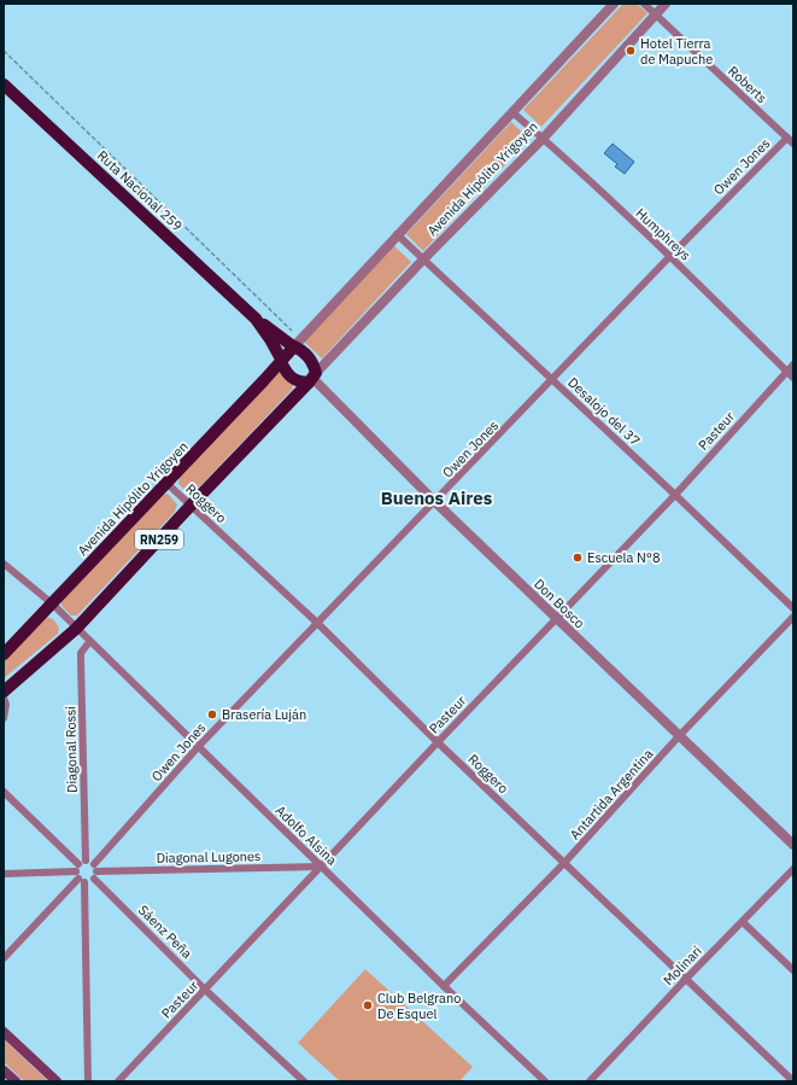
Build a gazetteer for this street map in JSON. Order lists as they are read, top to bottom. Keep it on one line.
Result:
{"streets":{"highway":["Avenida Hipólito Yrigoyen","Ruta Nacional 259","RN259"],"street":["Roberts","Owen Jones","Humphreys","Desalojo del 37","Pasteur","Roggero","Don Bosco","Diagonal Rossi","Antartida Argentina","Adolfo Alsina","Diagonal Lugones","Sáenz Peña","Molinari"]},"crossings":[["Roberts","Owen Jones"],["Roberts","Avenida Hipólito Yrigoyen"],["Owen Jones","Humphreys"],["Owen Jones","Desalojo del 37"],["Owen Jones","Roggero"],["Owen Jones","Don Bosco"],["Owen Jones","Adolfo Alsina"],["Avenida Hipólito Yrigoyen","Ruta Nacional 259"],["Avenida Hipólito Yrigoyen","Humphreys"],["Avenida Hipólito Yrigoyen","Desalojo del 37"],["Avenida Hipólito Yrigoyen","Roggero"],["Avenida Hipólito Yrigoyen","RN259"],["Avenida Hipólito Yrigoyen","Don Bosco"],["Avenida Hipólito Yrigoyen","Adolfo Alsina"],["Ruta Nacional 259","RN259"],["Ruta Nacional 259","Don Bosco"],["Humphreys","Pasteur"],["Desalojo del 37","Pasteur"],["Pasteur","Roggero"],["Pasteur","Don Bosco"],["Pasteur","Adolfo Alsina"],["Pasteur","Diagonal Lugones"],["Pasteur","Sáenz Peña"],["Roggero","Antartida Argentina"],["Roggero","Molinari"],["Don Bosco","Antartida Argentina"],["Diagonal Rossi","Adolfo Alsina"],["Diagonal Rossi","Diagonal Lugones"],["Antartida Argentina","Adolfo Alsina"],["Adolfo Alsina","Diagonal Lugones"],["Diagonal Lugones","Sáenz Peña"]],"districts":["Buenos Aires"],"places":["Hotel Tierra de Mapuche","Escuela N°8","Brasería Luján","Club Belgrano De Esquel"]}
